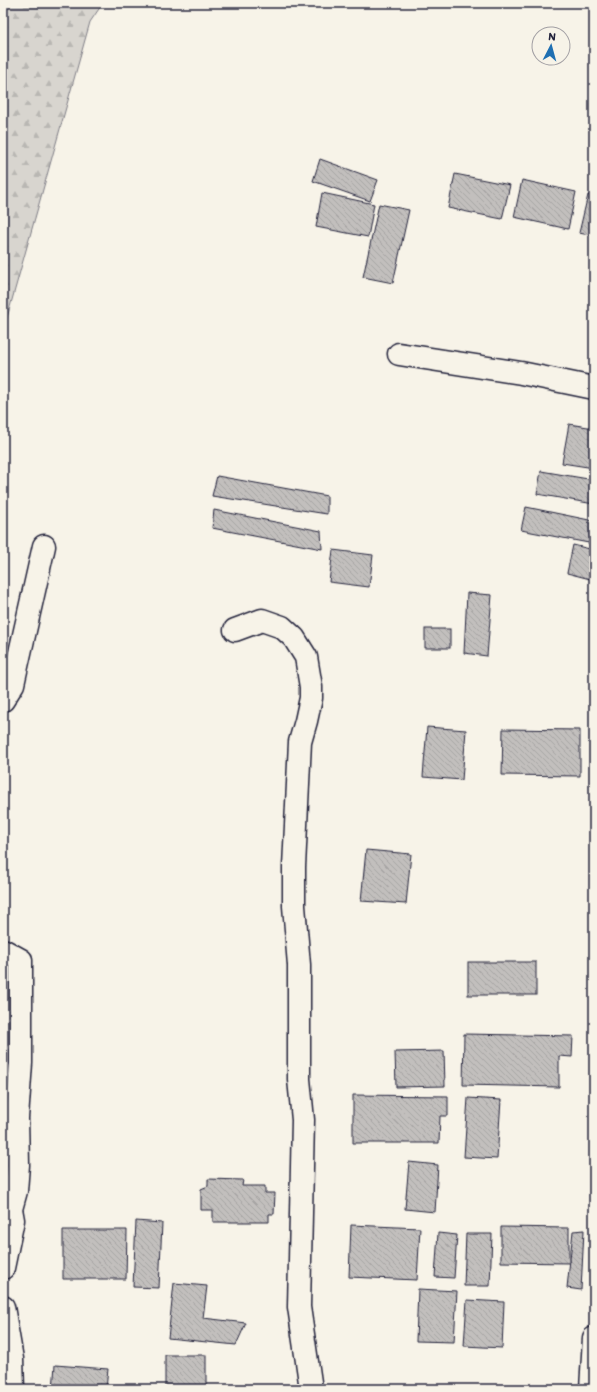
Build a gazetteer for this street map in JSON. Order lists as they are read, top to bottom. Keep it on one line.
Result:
{"north":"top"}
